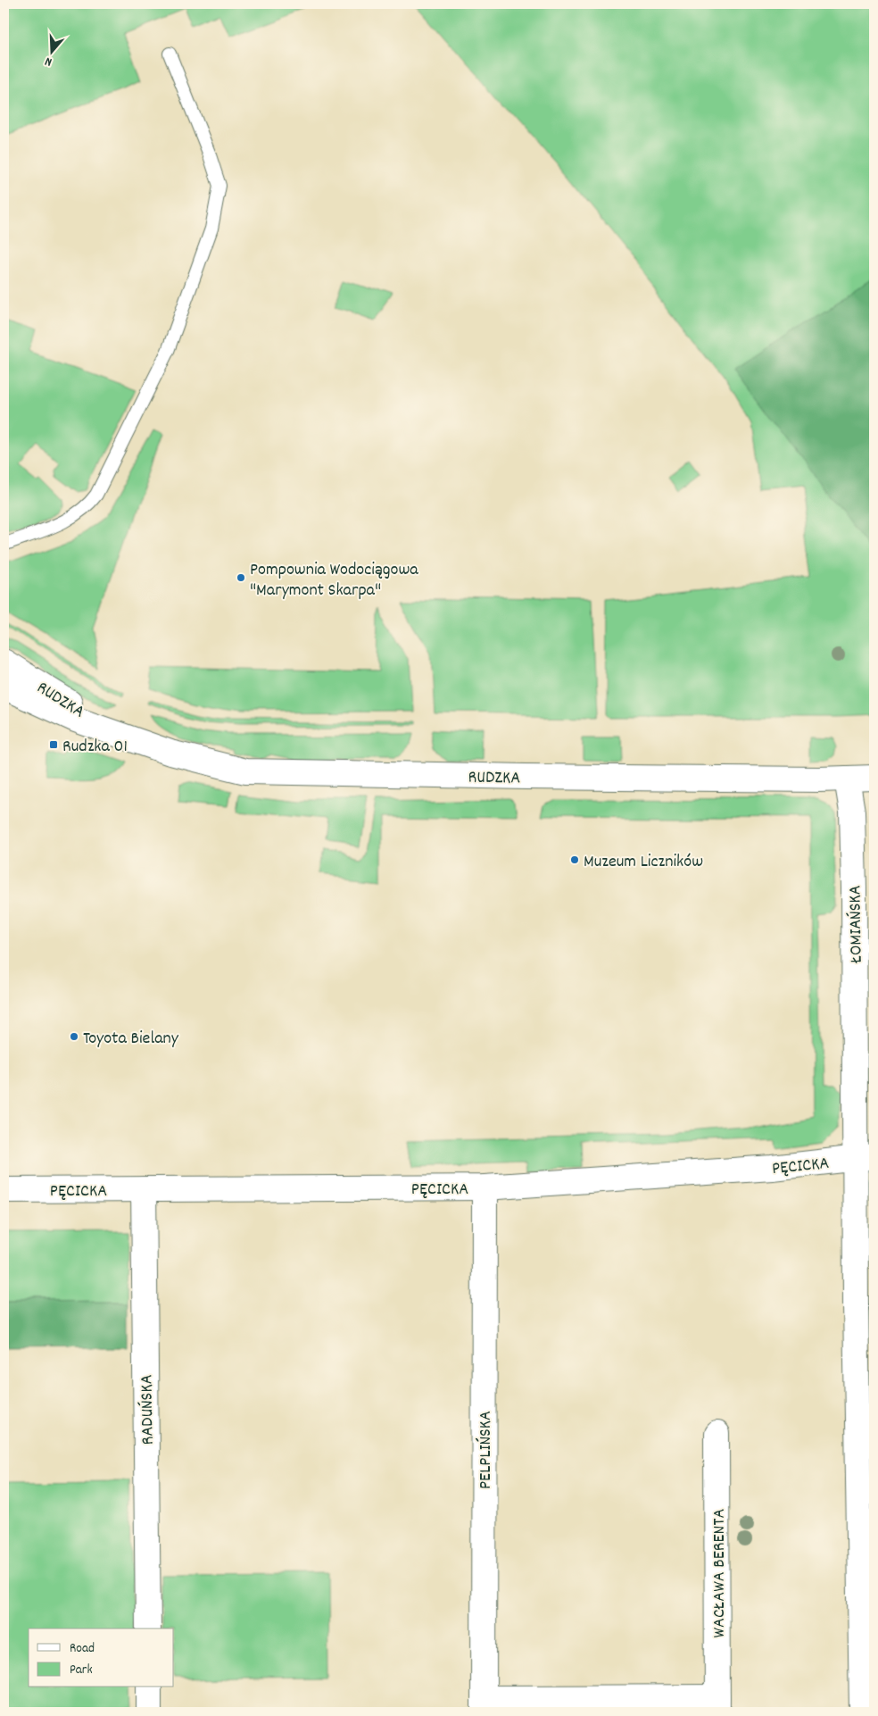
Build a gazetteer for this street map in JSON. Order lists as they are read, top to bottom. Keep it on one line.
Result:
{"streets":{"street":["RUDZKA","ŁOMIAŃSKA","PĘCICKA","RADUŃSKA","PELPLIŃSKA","WACŁAWA BERENTA"]},"crossings":[["RUDZKA","ŁOMIAŃSKA"],["ŁOMIAŃSKA","PĘCICKA"],["PĘCICKA","RADUŃSKA"],["PĘCICKA","PELPLIŃSKA"]],"places":{"other":["Pompownia Wodociągowa \"Marymont Skarpa\"","Muzeum Liczników","Toyota Bielany"],"transit":["Rudzka 01"]},"legend":["Road","Park"],"north":"bottom"}
